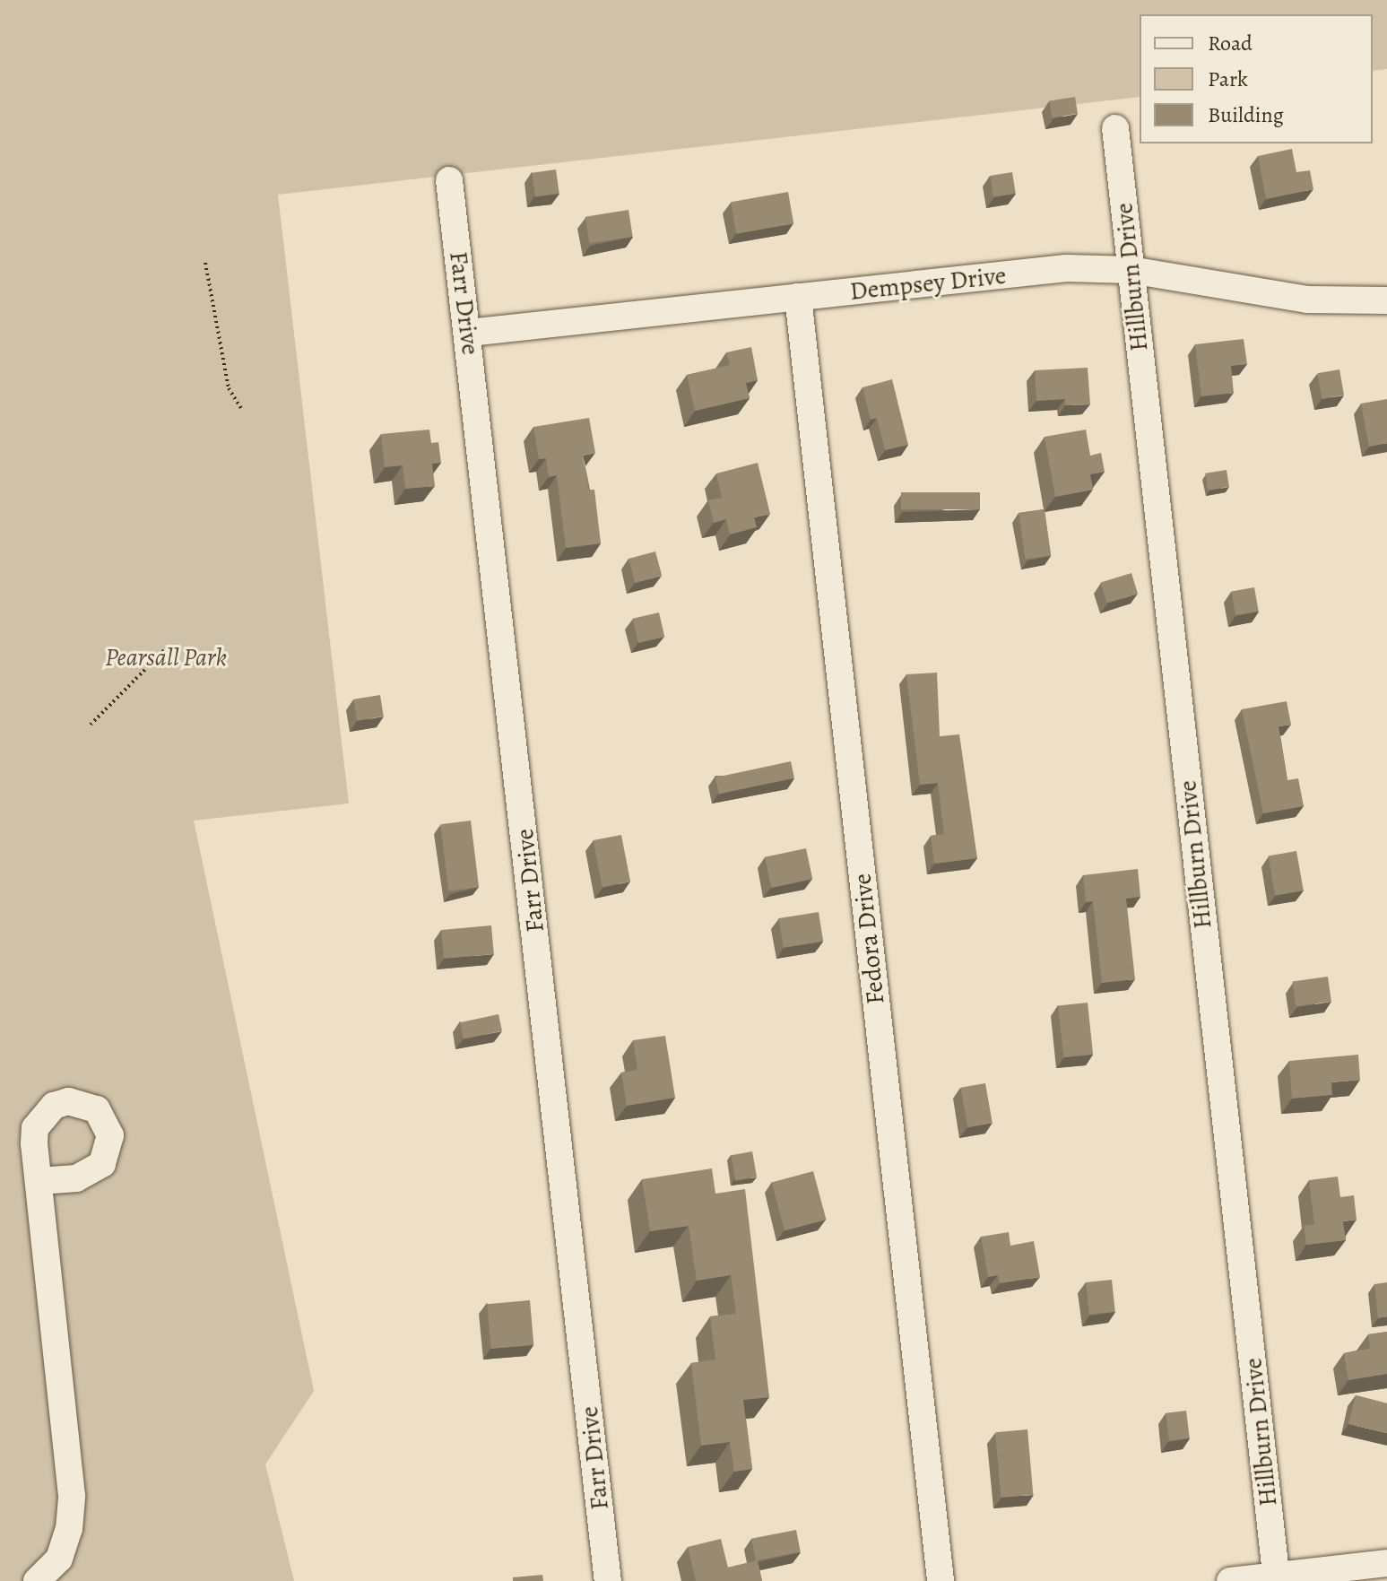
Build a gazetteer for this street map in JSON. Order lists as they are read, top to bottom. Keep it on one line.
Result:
{"streets":{"street":["Hillburn Drive","Dempsey Drive","Farr Drive","Fedora Drive"]},"crossings":[["Hillburn Drive","Dempsey Drive"],["Dempsey Drive","Farr Drive"],["Dempsey Drive","Fedora Drive"]],"parks":["Pearsall Park"],"legend":["Road","Park","Building"]}
